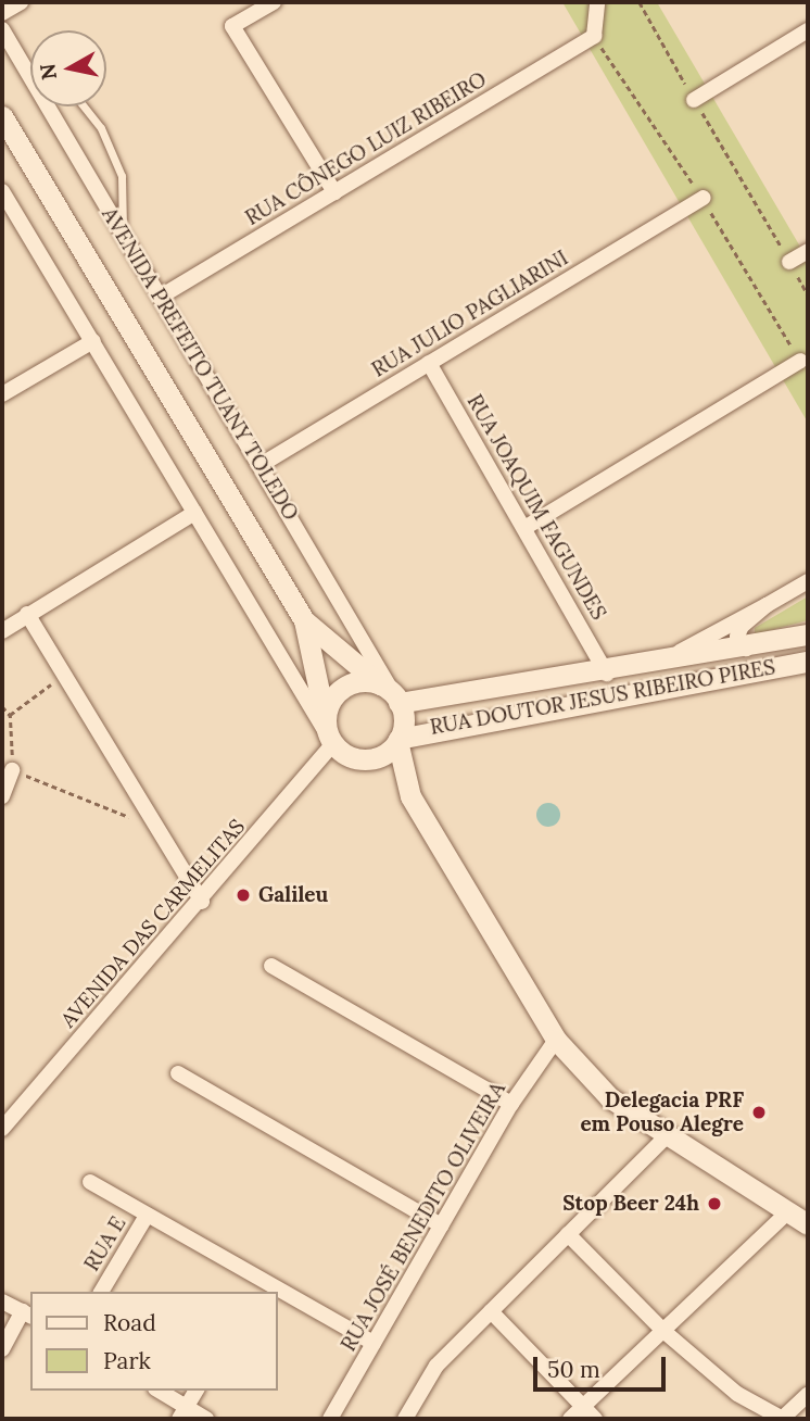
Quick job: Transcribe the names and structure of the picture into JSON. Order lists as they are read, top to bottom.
{
  "streets": {
    "main road": ["AVENIDA PREFEITO TUANY TOLEDO", "RUA DOUTOR JESUS RIBEIRO PIRES"],
    "street": [
      "RUA CÔNEGO LUIZ RIBEIRO",
      "RUA JULIO PAGLIARINI",
      "RUA JOAQUIM FAGUNDES",
      "AVENIDA DAS CARMELITAS",
      "RUA JOSÉ BENEDITO OLIVEIRA",
      "RUA E"
    ]
  },
  "crossings": [
    ["RUA CÔNEGO LUIZ RIBEIRO", "AVENIDA PREFEITO TUANY TOLEDO"],
    ["RUA JULIO PAGLIARINI", "AVENIDA PREFEITO TUANY TOLEDO"],
    ["RUA JULIO PAGLIARINI", "RUA JOAQUIM FAGUNDES"],
    ["AVENIDA PREFEITO TUANY TOLEDO", "RUA DOUTOR JESUS RIBEIRO PIRES"],
    ["AVENIDA PREFEITO TUANY TOLEDO", "AVENIDA DAS CARMELITAS"],
    ["RUA JOAQUIM FAGUNDES", "RUA DOUTOR JESUS RIBEIRO PIRES"],
    ["RUA DOUTOR JESUS RIBEIRO PIRES", "AVENIDA DAS CARMELITAS"]
  ],
  "places": ["Galileu", "Delegacia PRF em Pouso Alegre", "Stop Beer 24h"],
  "legend": ["Road", "Park"],
  "scale_bar": "50 m",
  "north": "left"
}
